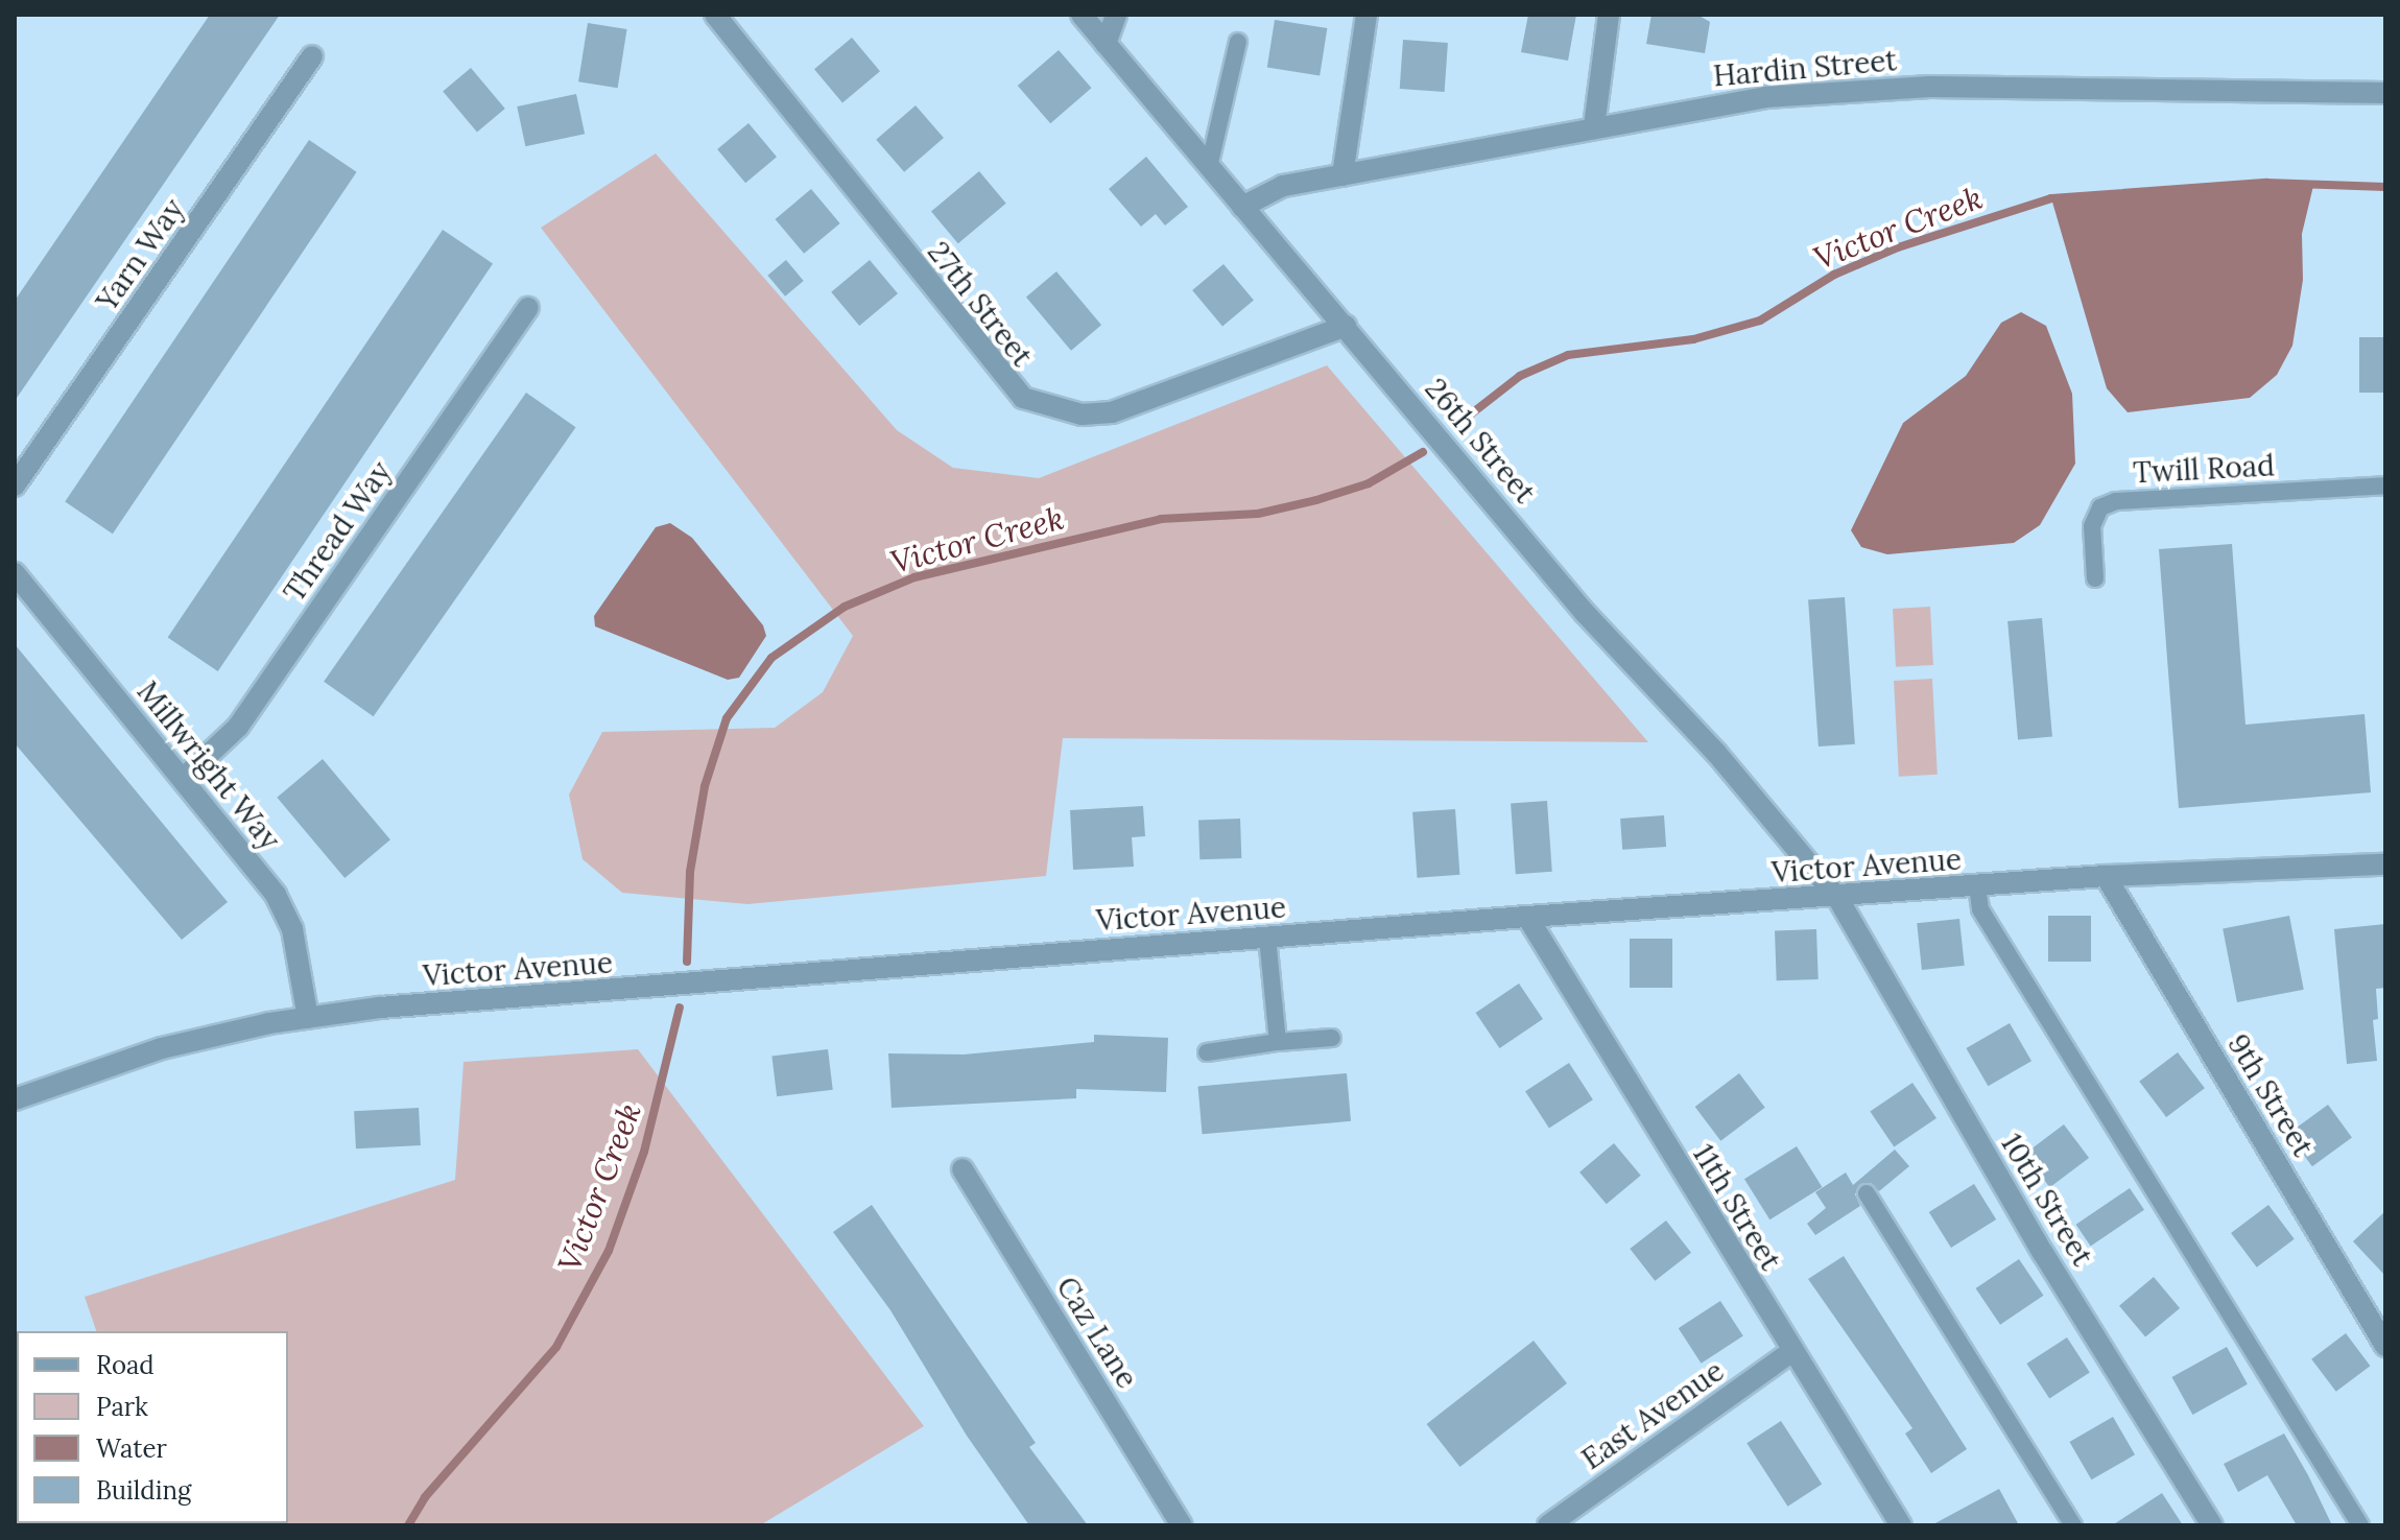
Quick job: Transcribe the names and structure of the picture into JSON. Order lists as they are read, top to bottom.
{
  "streets": {
    "street": [
      "Hardin Street",
      "Yarn Way",
      "27th Street",
      "26th Street",
      "Thread Way",
      "Millwright Way",
      "Victor Avenue",
      "9th Street",
      "10th Street",
      "11th Street",
      "Caz Lane",
      "East Avenue"
    ],
    "lane": ["Twill Road"]
  },
  "crossings": [
    ["Hardin Street", "26th Street"],
    ["27th Street", "26th Street"],
    ["26th Street", "Victor Avenue"],
    ["26th Street", "10th Street"],
    ["Thread Way", "Millwright Way"],
    ["Millwright Way", "Victor Avenue"],
    ["Victor Avenue", "9th Street"],
    ["Victor Avenue", "10th Street"],
    ["Victor Avenue", "11th Street"],
    ["11th Street", "East Avenue"]
  ],
  "water": ["Victor Creek"],
  "legend": [
    "Road",
    "Park",
    "Water",
    "Building"
  ]
}
